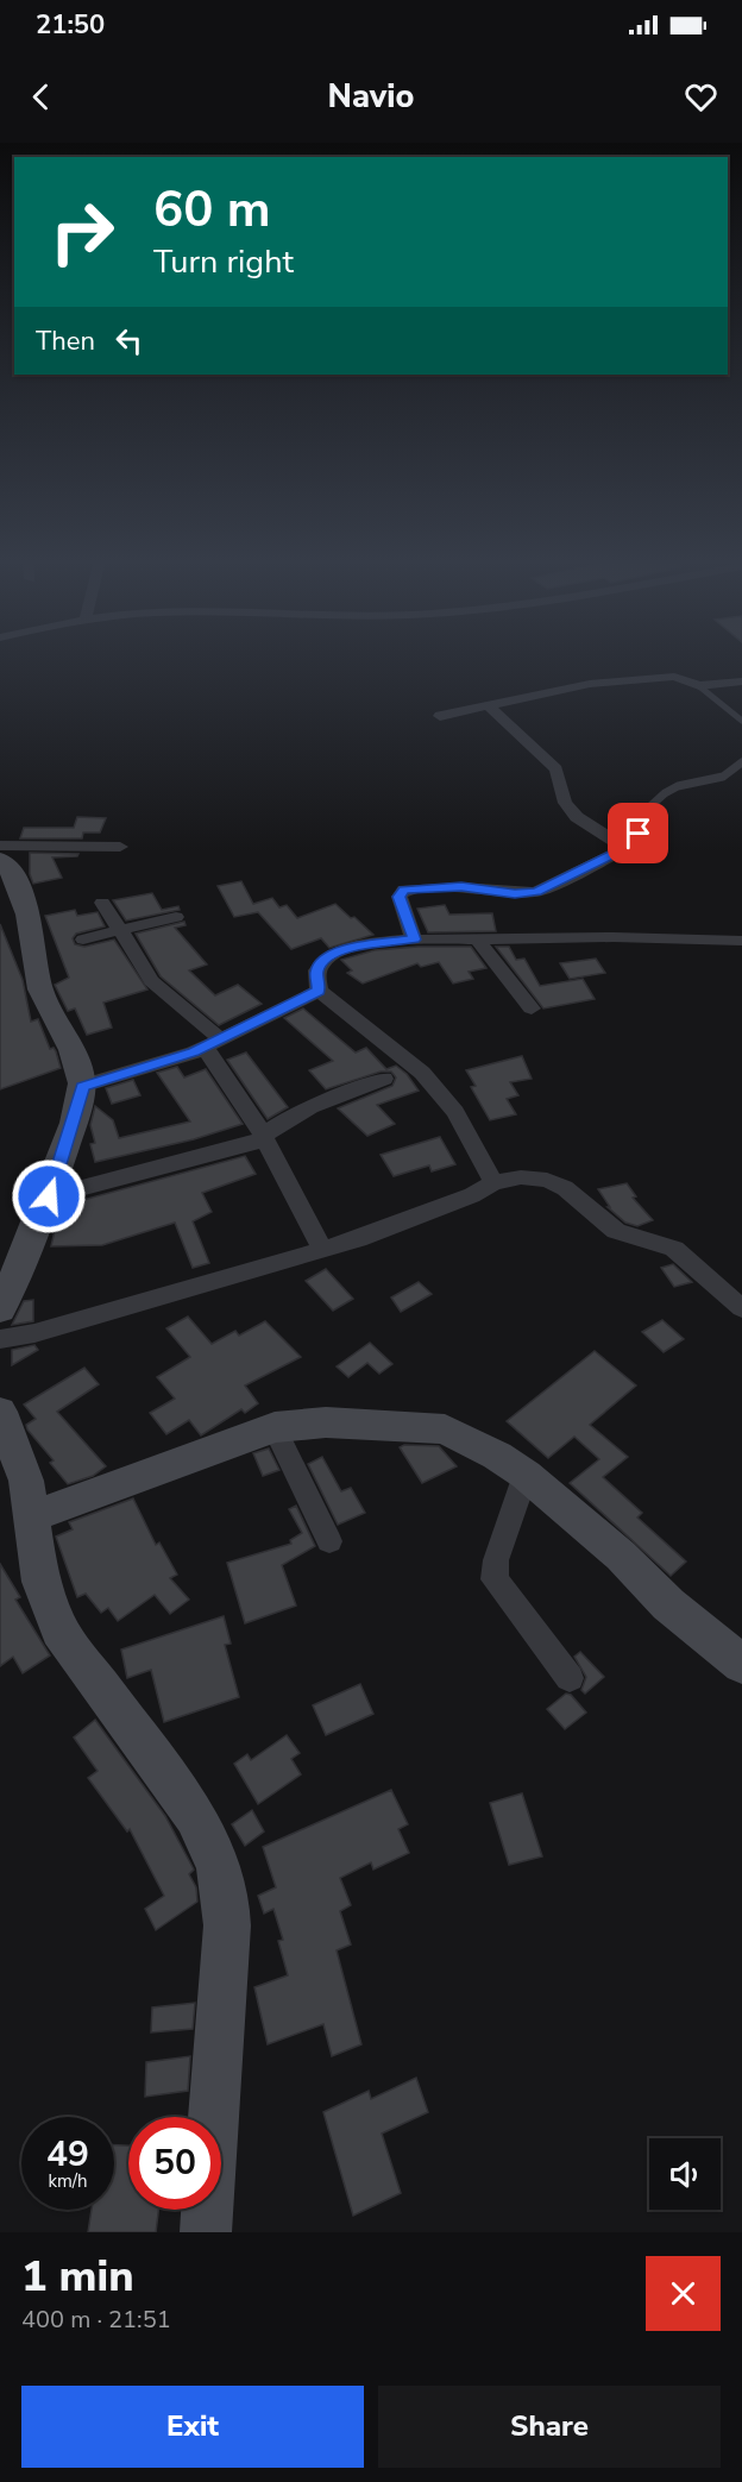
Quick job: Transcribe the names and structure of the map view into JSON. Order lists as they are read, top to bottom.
{
  "page": {
    "status": "21:50",
    "header": "Navio",
    "turn": ["60 m", "Turn right"],
    "then": "Then",
    "speed": "49 km/h",
    "limit": "50",
    "heading": ["1 min", "400 m · 21:51"],
    "buttons": ["Exit", "Share"]
  }
}
